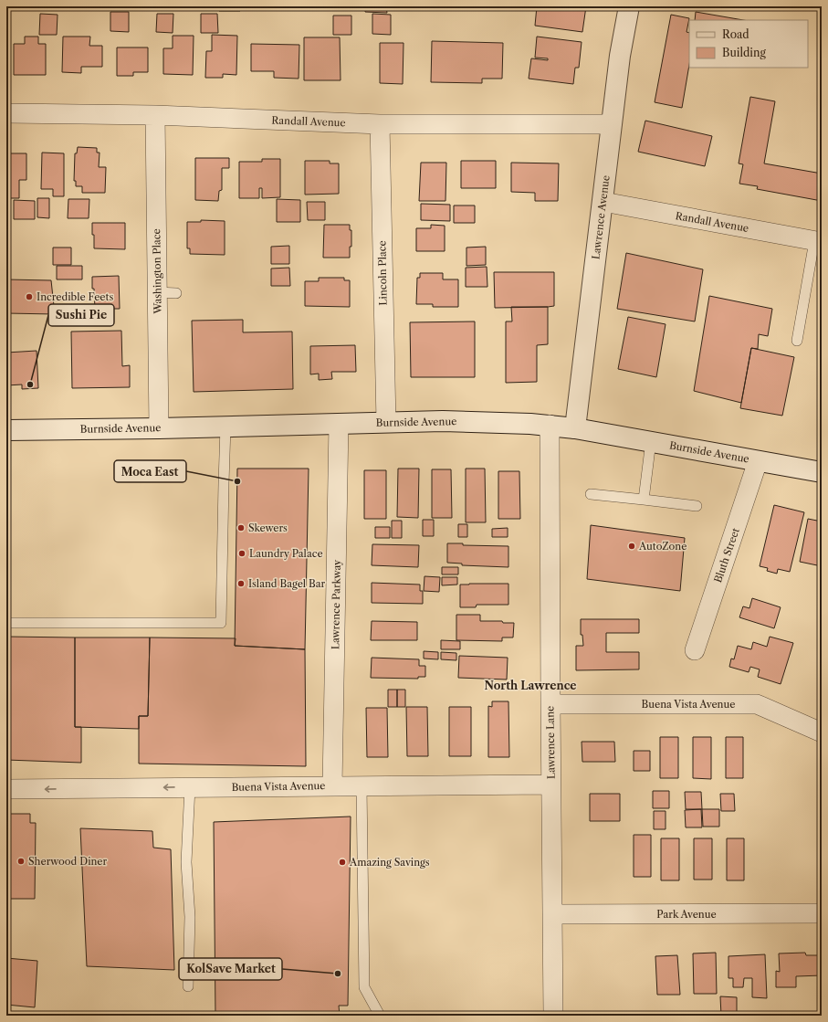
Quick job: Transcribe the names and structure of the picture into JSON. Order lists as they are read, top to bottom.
{
  "streets": {
    "main road": ["Lawrence Avenue", "Burnside Avenue"],
    "street": [
      "Randall Avenue",
      "Washington Place",
      "Lincoln Place",
      "Bluth Street",
      "Lawrence Parkway",
      "Buena Vista Avenue",
      "Lawrence Lane",
      "Park Avenue"
    ]
  },
  "crossings": [
    ["Randall Avenue", "Lawrence Avenue"],
    ["Randall Avenue", "Washington Place"],
    ["Randall Avenue", "Lincoln Place"],
    ["Lawrence Avenue", "Burnside Avenue"],
    ["Washington Place", "Burnside Avenue"],
    ["Lincoln Place", "Burnside Avenue"],
    ["Burnside Avenue", "Bluth Street"],
    ["Burnside Avenue", "Lawrence Parkway"],
    ["Burnside Avenue", "Lawrence Lane"],
    ["Lawrence Parkway", "Buena Vista Avenue"],
    ["Buena Vista Avenue", "Lawrence Lane"],
    ["Lawrence Lane", "Park Avenue"]
  ],
  "districts": ["North Lawrence"],
  "places": [
    "Incredible Feets",
    "Sushi Pie",
    "Moca East",
    "Skewers",
    "AutoZone",
    "Laundry Palace",
    "Island Bagel Bar",
    "Sherwood Diner",
    "Amazing Savings",
    "KolSave Market"
  ],
  "legend": ["Road", "Building"]
}
